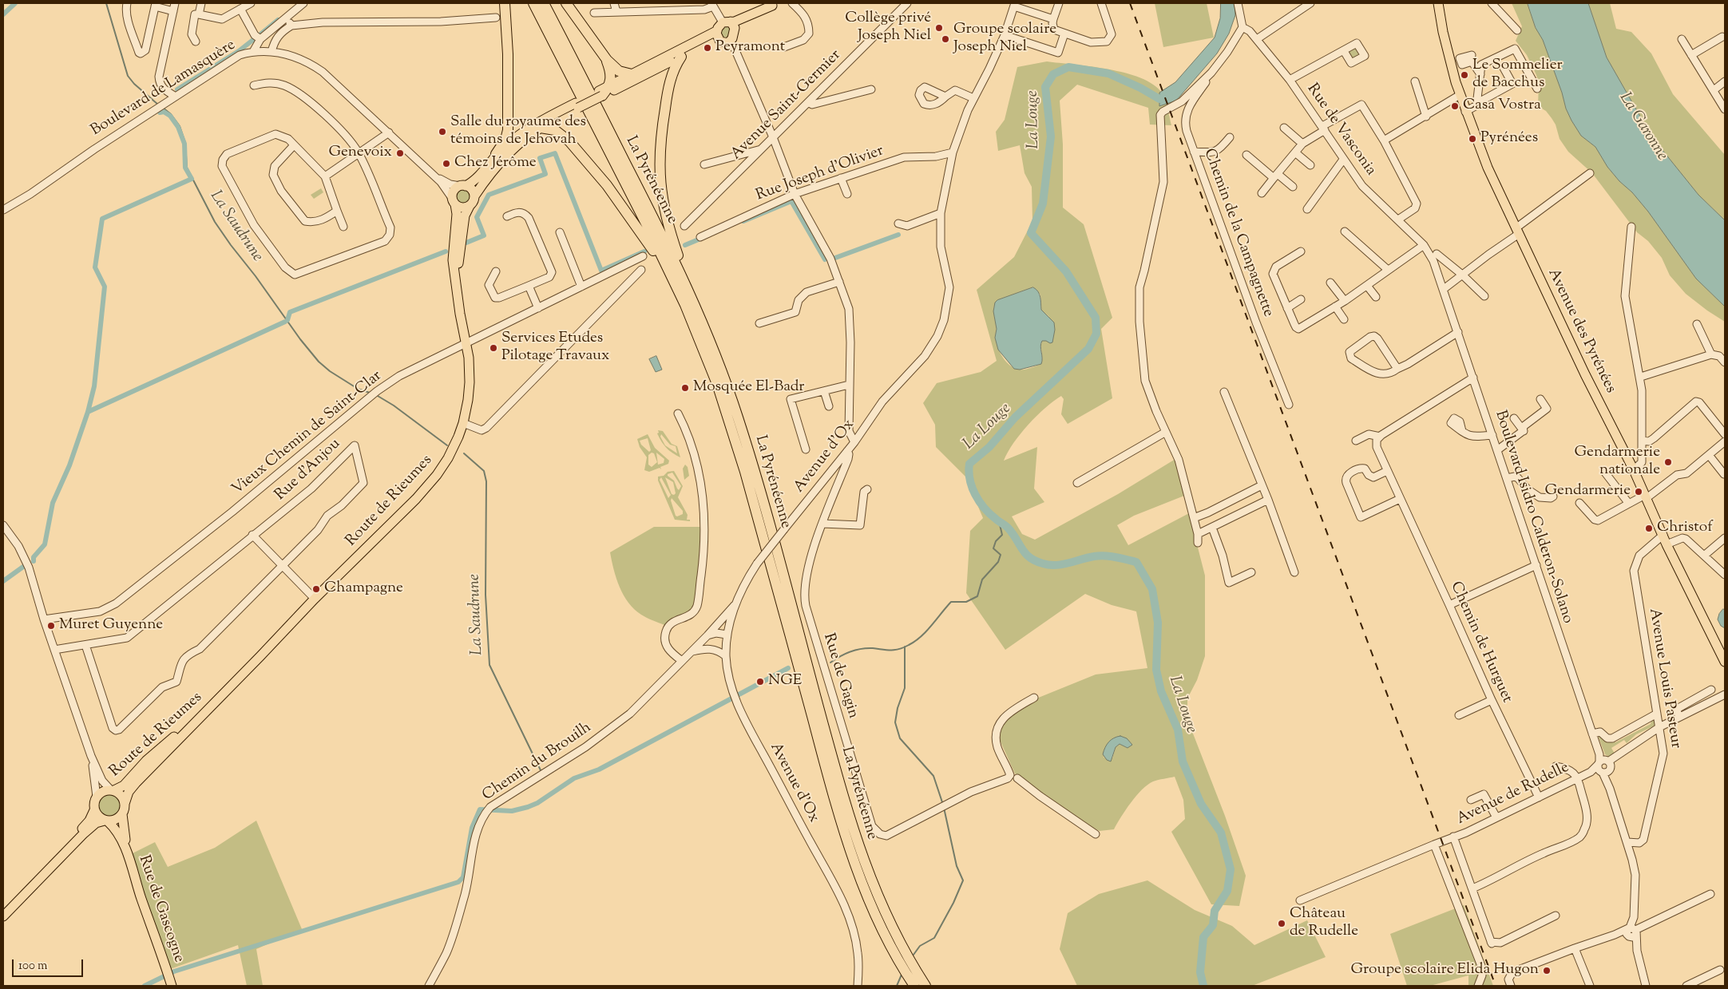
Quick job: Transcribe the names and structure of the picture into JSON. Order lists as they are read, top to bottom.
{
  "streets": {
    "highway": ["La Pyrénéenne"],
    "main road": ["Avenue des Pyrénées", "Route de Rieumes", "Rue de Gascogne"],
    "street": [
      "Boulevard de Lamasquère",
      "Avenue Saint-Germier",
      "Rue de Vasconia",
      "Rue Joseph d'Olivier",
      "Chemin de la Campagnette",
      "Vieux Chemin de Saint-Clar",
      "Avenue d'Ox",
      "Rue d'Anjou",
      "Boulevard Isidro Calderon-Solano",
      "Chemin de Hurguet",
      "Rue de Gagin",
      "Avenue Louis Pasteur",
      "Chemin du Brouilh",
      "Avenue de Rudelle"
    ]
  },
  "crossings": [
    ["Boulevard de Lamasquère", "Route de Rieumes"],
    ["Rue de Vasconia", "Boulevard Isidro Calderon-Solano"],
    ["Rue Joseph d'Olivier", "Avenue d'Ox"],
    ["Avenue des Pyrénées", "Avenue Louis Pasteur"],
    ["Vieux Chemin de Saint-Clar", "Route de Rieumes"],
    ["Avenue d'Ox", "Rue de Gagin"],
    ["Avenue d'Ox", "Chemin du Brouilh"],
    ["Boulevard Isidro Calderon-Solano", "Avenue Louis Pasteur"],
    ["Boulevard Isidro Calderon-Solano", "Avenue de Rudelle"],
    ["Chemin de Hurguet", "Avenue de Rudelle"],
    ["Avenue Louis Pasteur", "Avenue de Rudelle"]
  ],
  "water": ["La Louge", "La Garonne", "La Saudrune"],
  "places": [
    "Collège privé Joseph Niel",
    "Groupe scolaire Joseph Niel",
    "Peyramont",
    "Le Sommelier de Bacchus",
    "Casa Vostra",
    "Salle du royaume des témoins de Jehovah",
    "Pyrénées",
    "Genevoix",
    "Chez Jérôme",
    "Services Etudes Pilotage Travaux",
    "Mosquée El-Badr",
    "Gendarmerie nationale",
    "Gendarmerie",
    "Christof",
    "Champagne",
    "Muret Guyenne",
    "NGE",
    "Château de Rudelle",
    "Groupe scolaire Elida Hugon"
  ],
  "scale_bar": "100 m"
}
